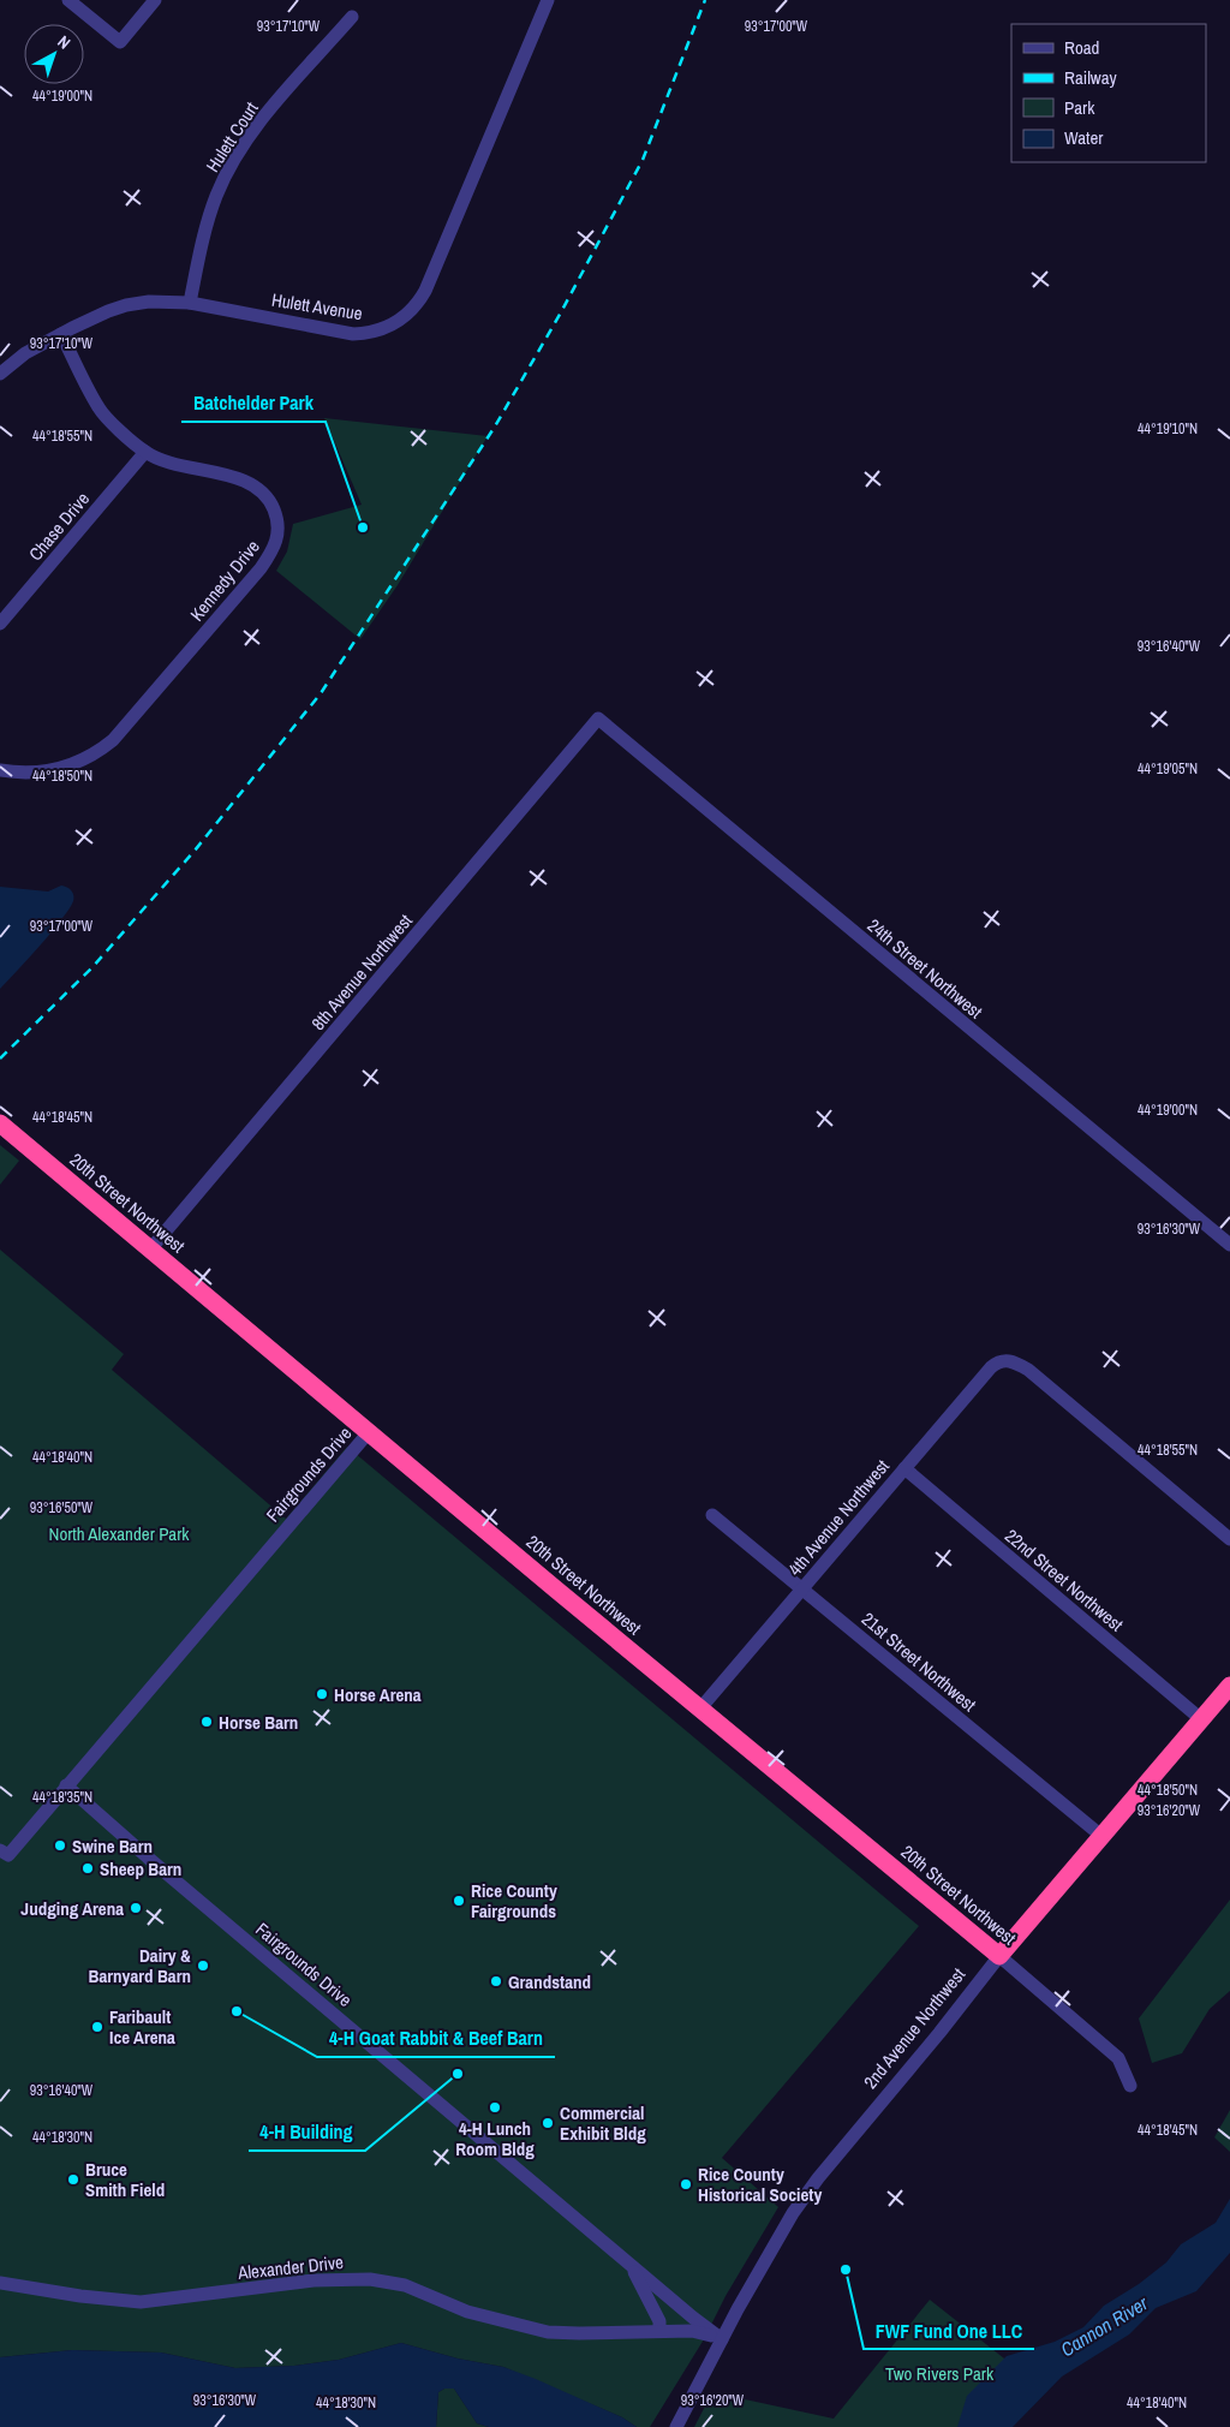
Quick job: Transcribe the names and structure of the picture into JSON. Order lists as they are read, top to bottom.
{
  "streets": {
    "highway": ["20th Street Northwest", "2nd Avenue Northwest"],
    "street": [
      "Hulett Court",
      "Hulett Avenue",
      "Chase Drive",
      "Kennedy Drive",
      "24th Street Northwest",
      "8th Avenue Northwest",
      "Fairgrounds Drive",
      "4th Avenue Northwest",
      "22nd Street Northwest",
      "21st Street Northwest",
      "Alexander Drive"
    ]
  },
  "crossings": [
    ["Hulett Court", "Hulett Avenue"],
    ["Hulett Avenue", "Kennedy Drive"],
    ["Chase Drive", "Kennedy Drive"],
    ["24th Street Northwest", "8th Avenue Northwest"],
    ["8th Avenue Northwest", "20th Street Northwest"],
    ["20th Street Northwest", "Fairgrounds Drive"],
    ["20th Street Northwest", "4th Avenue Northwest"],
    ["20th Street Northwest", "2nd Avenue Northwest"],
    ["Fairgrounds Drive", "2nd Avenue Northwest"],
    ["Fairgrounds Drive", "Alexander Drive"],
    ["4th Avenue Northwest", "22nd Street Northwest"],
    ["4th Avenue Northwest", "21st Street Northwest"],
    ["22nd Street Northwest", "2nd Avenue Northwest"],
    ["21st Street Northwest", "2nd Avenue Northwest"],
    ["2nd Avenue Northwest", "Alexander Drive"]
  ],
  "water": ["Cannon River"],
  "parks": ["North Alexander Park", "Two Rivers Park"],
  "places": [
    "Batchelder Park",
    "Horse Arena",
    "Horse Barn",
    "Swine Barn",
    "Sheep Barn",
    "Rice County Fairgrounds",
    "Judging Arena",
    "Dairy & Barnyard Barn",
    "Grandstand",
    "4-H Goat Rabbit & Beef Barn",
    "Faribault Ice Arena",
    "4-H Building",
    "4-H Lunch Room Bldg",
    "Commercial Exhibit Bldg",
    "Bruce Smith Field",
    "Rice County Historical Society",
    "FWF Fund One LLC"
  ],
  "legend": [
    "Road",
    "Railway",
    "Park",
    "Water"
  ],
  "north": "top right",
  "coordinates": [
    "93°17'10\"W",
    "93°17'00\"W",
    "44°19'00\"N",
    "44°19'10\"N",
    "44°18'55\"N",
    "93°16'40\"W",
    "44°19'05\"N",
    "44°18'50\"N",
    "44°18'45\"N",
    "93°16'30\"W",
    "44°18'40\"N",
    "93°16'50\"W",
    "44°18'35\"N",
    "93°16'20\"W",
    "44°18'30\"N"
  ]
}
